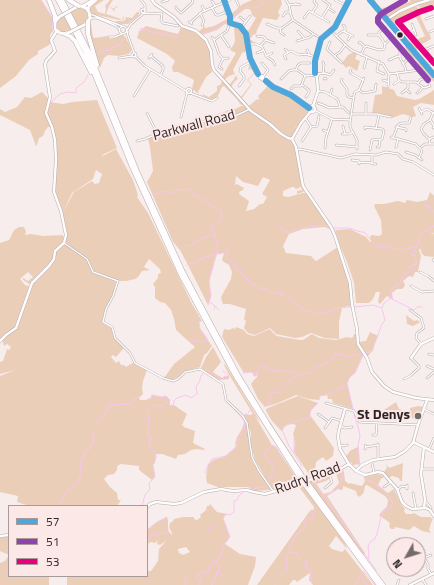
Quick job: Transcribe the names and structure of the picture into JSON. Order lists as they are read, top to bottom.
{
  "streets": {
    "street": ["Parkwall Road", "Rudry Road"]
  },
  "places": ["St Denys"],
  "lines": ["transit line 57", "transit line 51", "transit line 53"],
  "legend": ["57", "51", "53"],
  "north": "bottom left"
}
